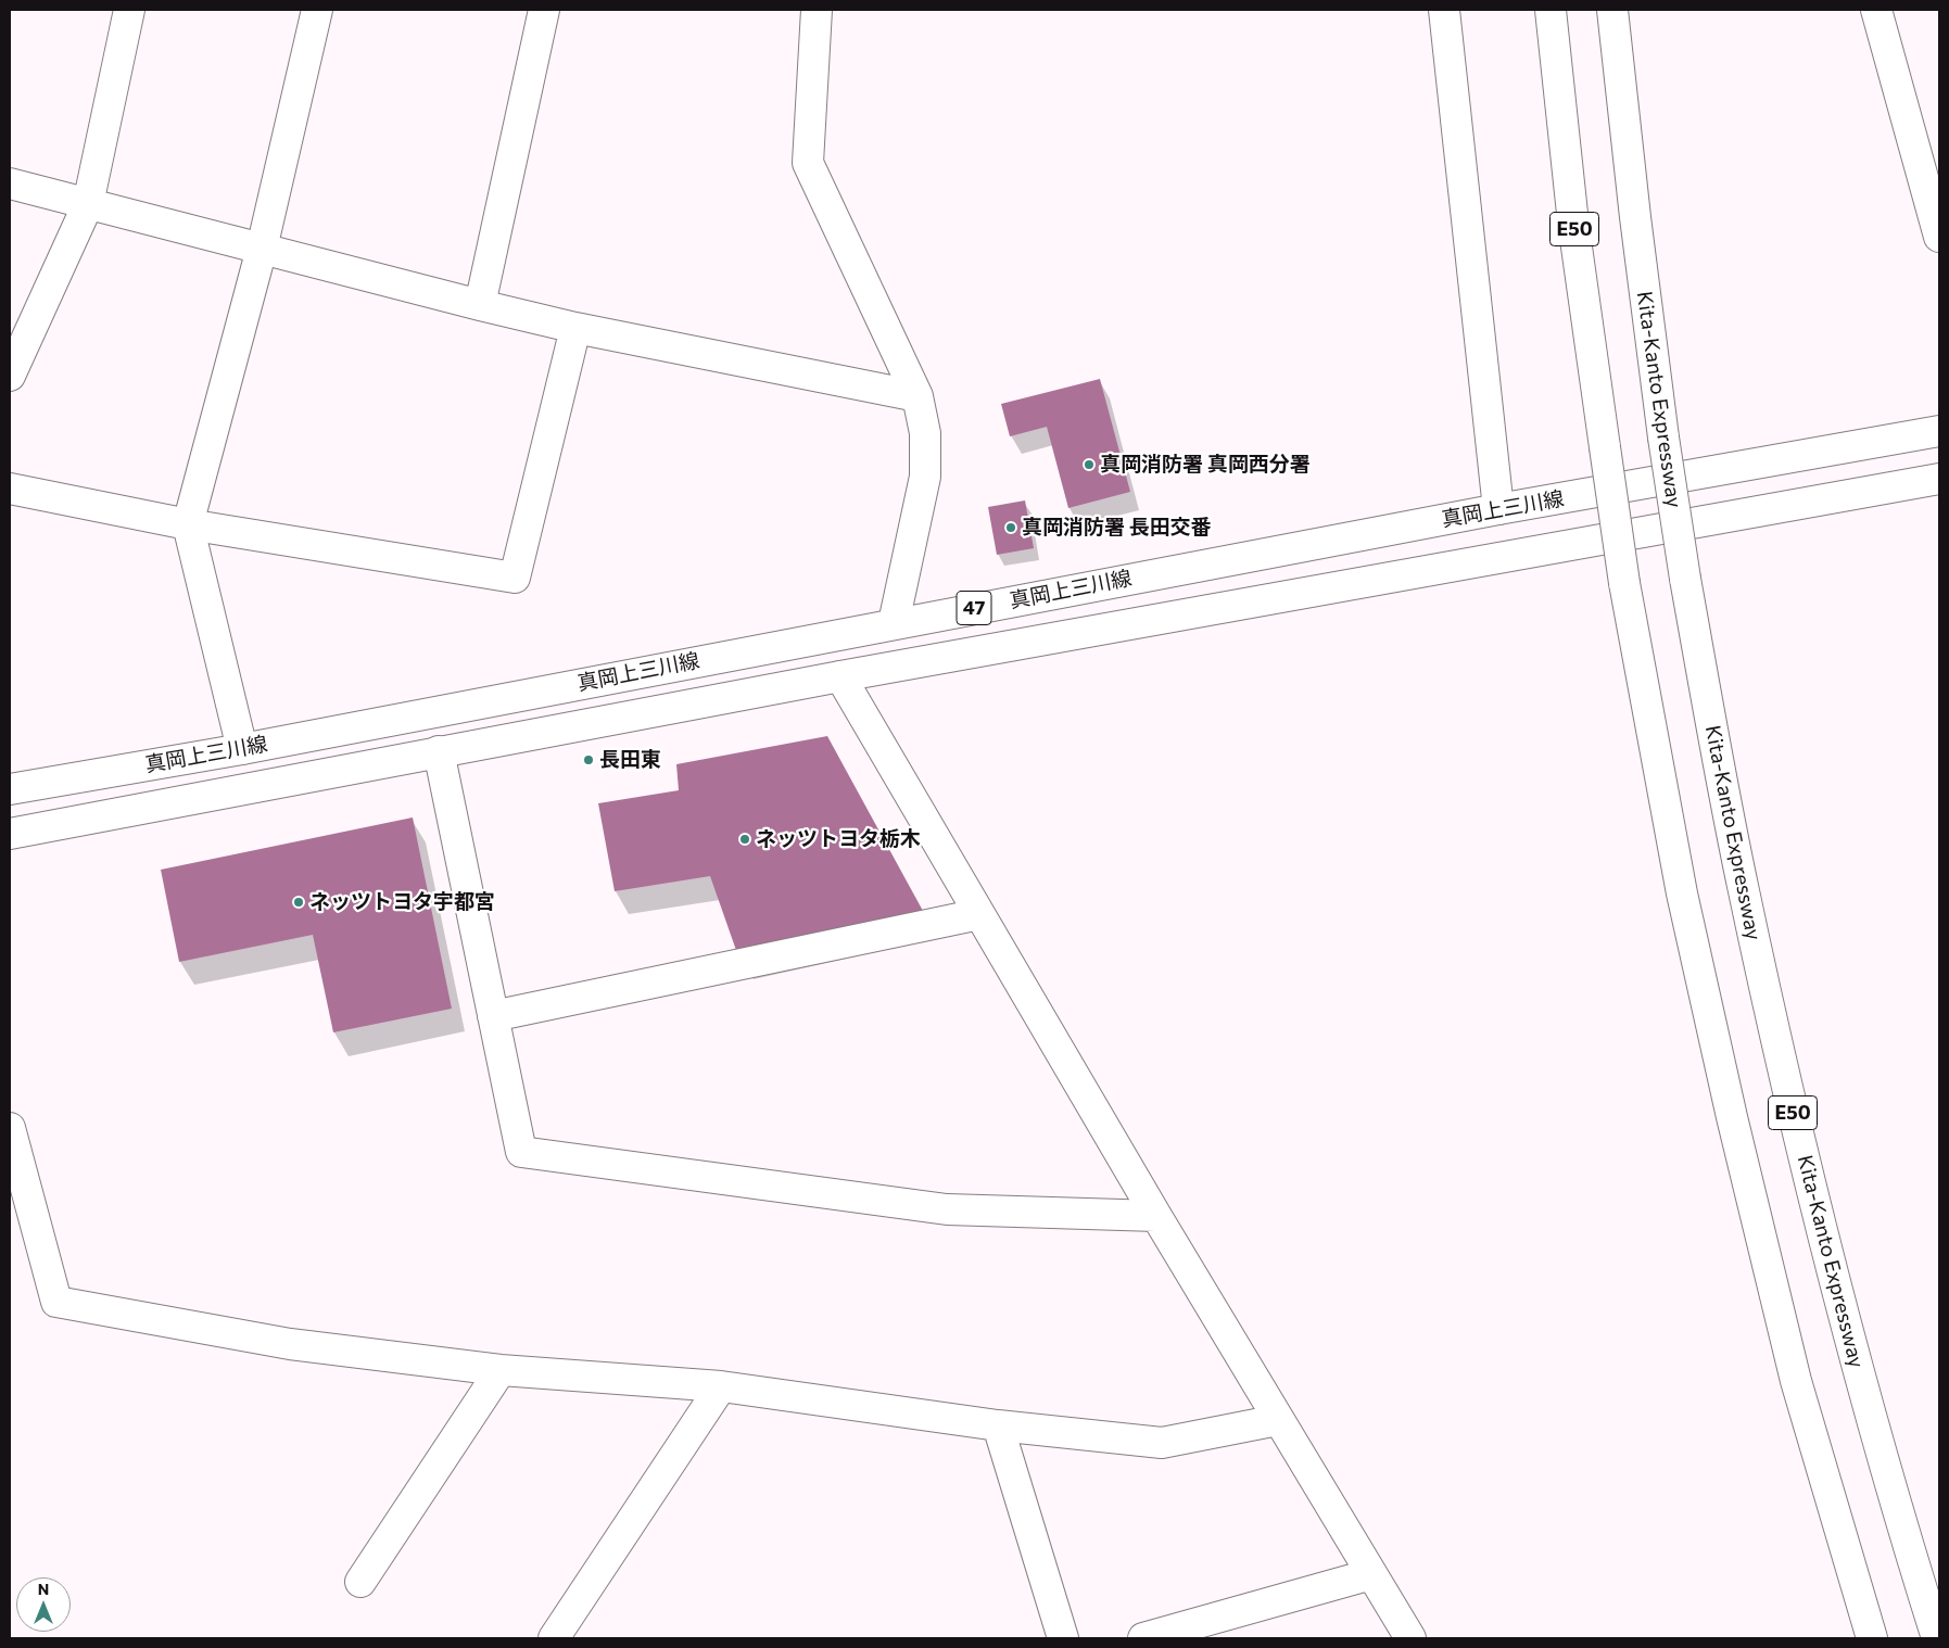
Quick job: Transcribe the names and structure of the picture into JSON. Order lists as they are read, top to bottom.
{
  "streets": {
    "main road": [
      "E50",
      "Kita-Kanto Expressway",
      "真岡上三川線",
      "47"
    ]
  },
  "places": [
    "真岡消防署 真岡西分署",
    "真岡消防署 長田交番",
    "長田東",
    "ネッツトヨタ栃木",
    "ネッツトヨタ宇都宮"
  ],
  "north": "top"
}
